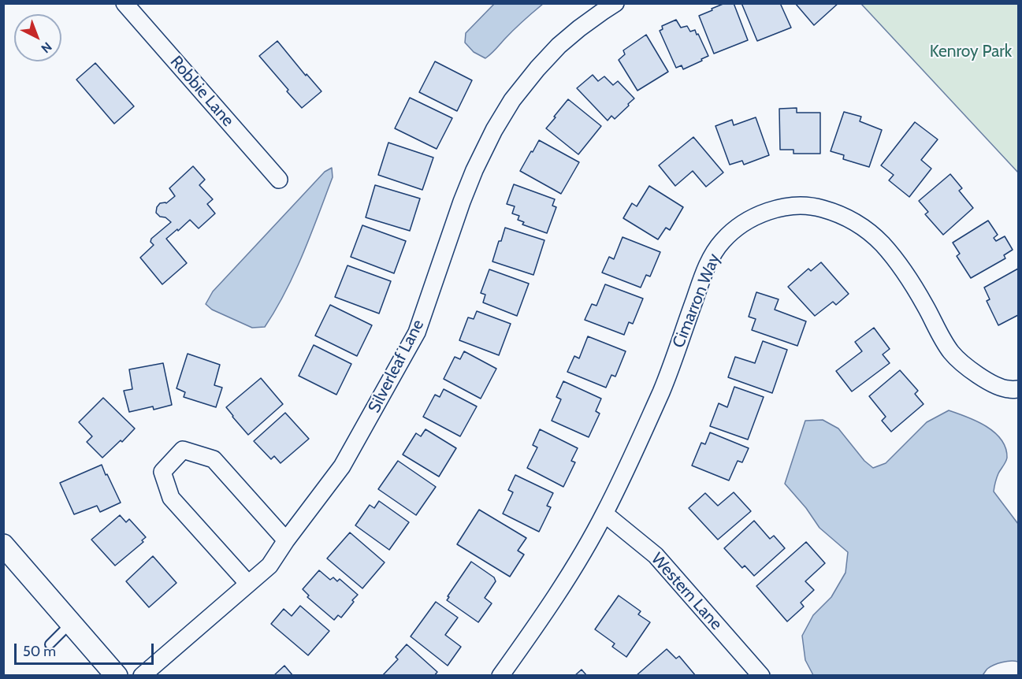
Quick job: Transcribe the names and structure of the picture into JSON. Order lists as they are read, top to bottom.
{
  "streets": {
    "street": [
      "Robbie Lane",
      "Cimarron Way",
      "Silverleaf Lane",
      "Western Lane"
    ]
  },
  "crossings": [
    ["Cimarron Way", "Western Lane"]
  ],
  "parks": ["Kenroy Park"],
  "scale_bar": "50 m",
  "north": "bottom right"
}
